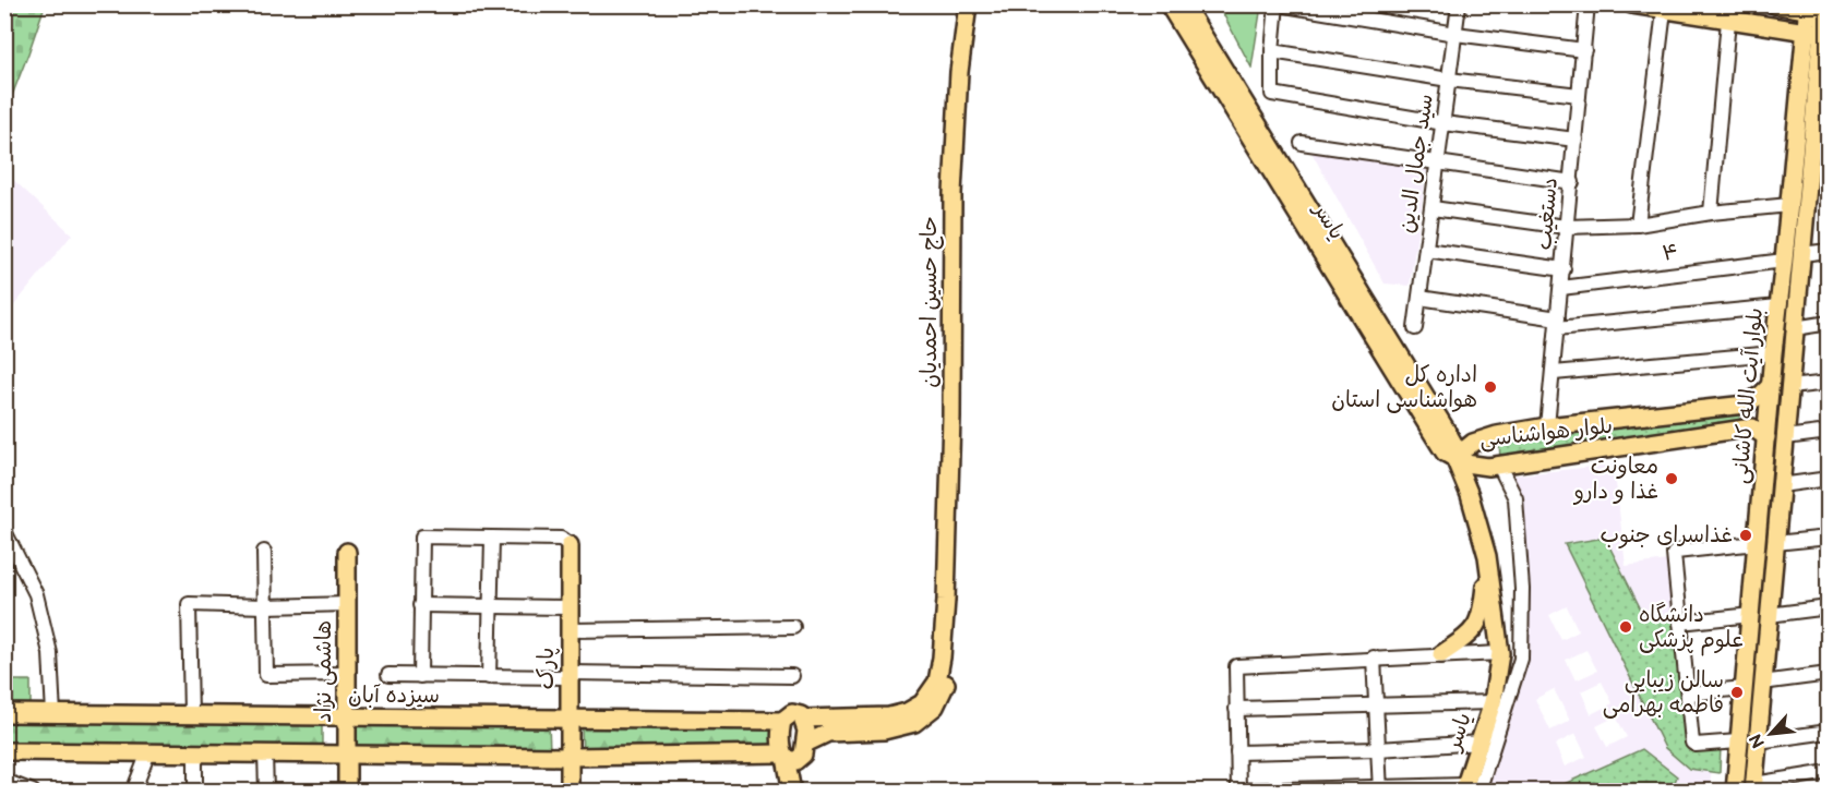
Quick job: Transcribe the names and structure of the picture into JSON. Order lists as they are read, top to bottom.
{
  "streets": {
    "main road": [
      "یاسر",
      "حاج حسین احمدیان",
      "بلوار آیت الله کاشانی",
      "بلوار هواشناسی",
      "پارک",
      "هاشمی نژاد",
      "سیزده آبان"
    ],
    "street": ["سید جمال الدین", "دستغیب", "۴"]
  },
  "crossings": [
    ["دستغیب", "۴"],
    ["دستغیب", "بلوار هواشناسی"],
    ["یاسر", "بلوار هواشناسی"],
    ["۴", "بلوار آیت الله کاشانی"],
    ["حاج حسین احمدیان", "سیزده آبان"],
    ["پارک", "سیزده آبان"],
    ["هاشمی نژاد", "سیزده آبان"]
  ],
  "places": [
    "اداره کل هواشناسی استان",
    "معاونت غذا و دارو",
    "غذاسرای جنوب",
    "دانشگاه علوم پزشکی",
    "سالن زیبایی فاطمه بهرامی"
  ],
  "north": "bottom left"
}
